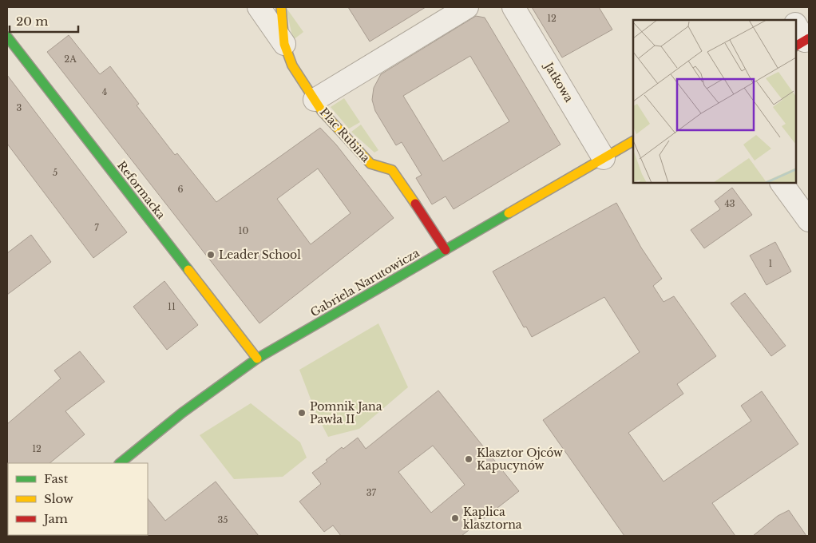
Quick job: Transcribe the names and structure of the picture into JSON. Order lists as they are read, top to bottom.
{
  "streets": {
    "street": [
      "Jatkowa",
      "Plac Rubina",
      "Reformacka",
      "Gabriela Narutowicza"
    ]
  },
  "crossings": [
    ["Jatkowa", "Gabriela Narutowicza"],
    ["Plac Rubina", "Gabriela Narutowicza"],
    ["Reformacka", "Gabriela Narutowicza"]
  ],
  "places": [
    "Leader School",
    "Pomnik Jana Pawła II",
    "Klasztor Ojców Kapucynów",
    "Kaplica klasztorna"
  ],
  "house_numbers": [
    "12",
    "2A",
    "4",
    "3",
    "5",
    "6",
    "43",
    "7",
    "10",
    "1",
    "11",
    "12",
    "37",
    "35"
  ],
  "legend": ["Fast", "Slow", "Jam"],
  "scale_bar": "20 m"
}
